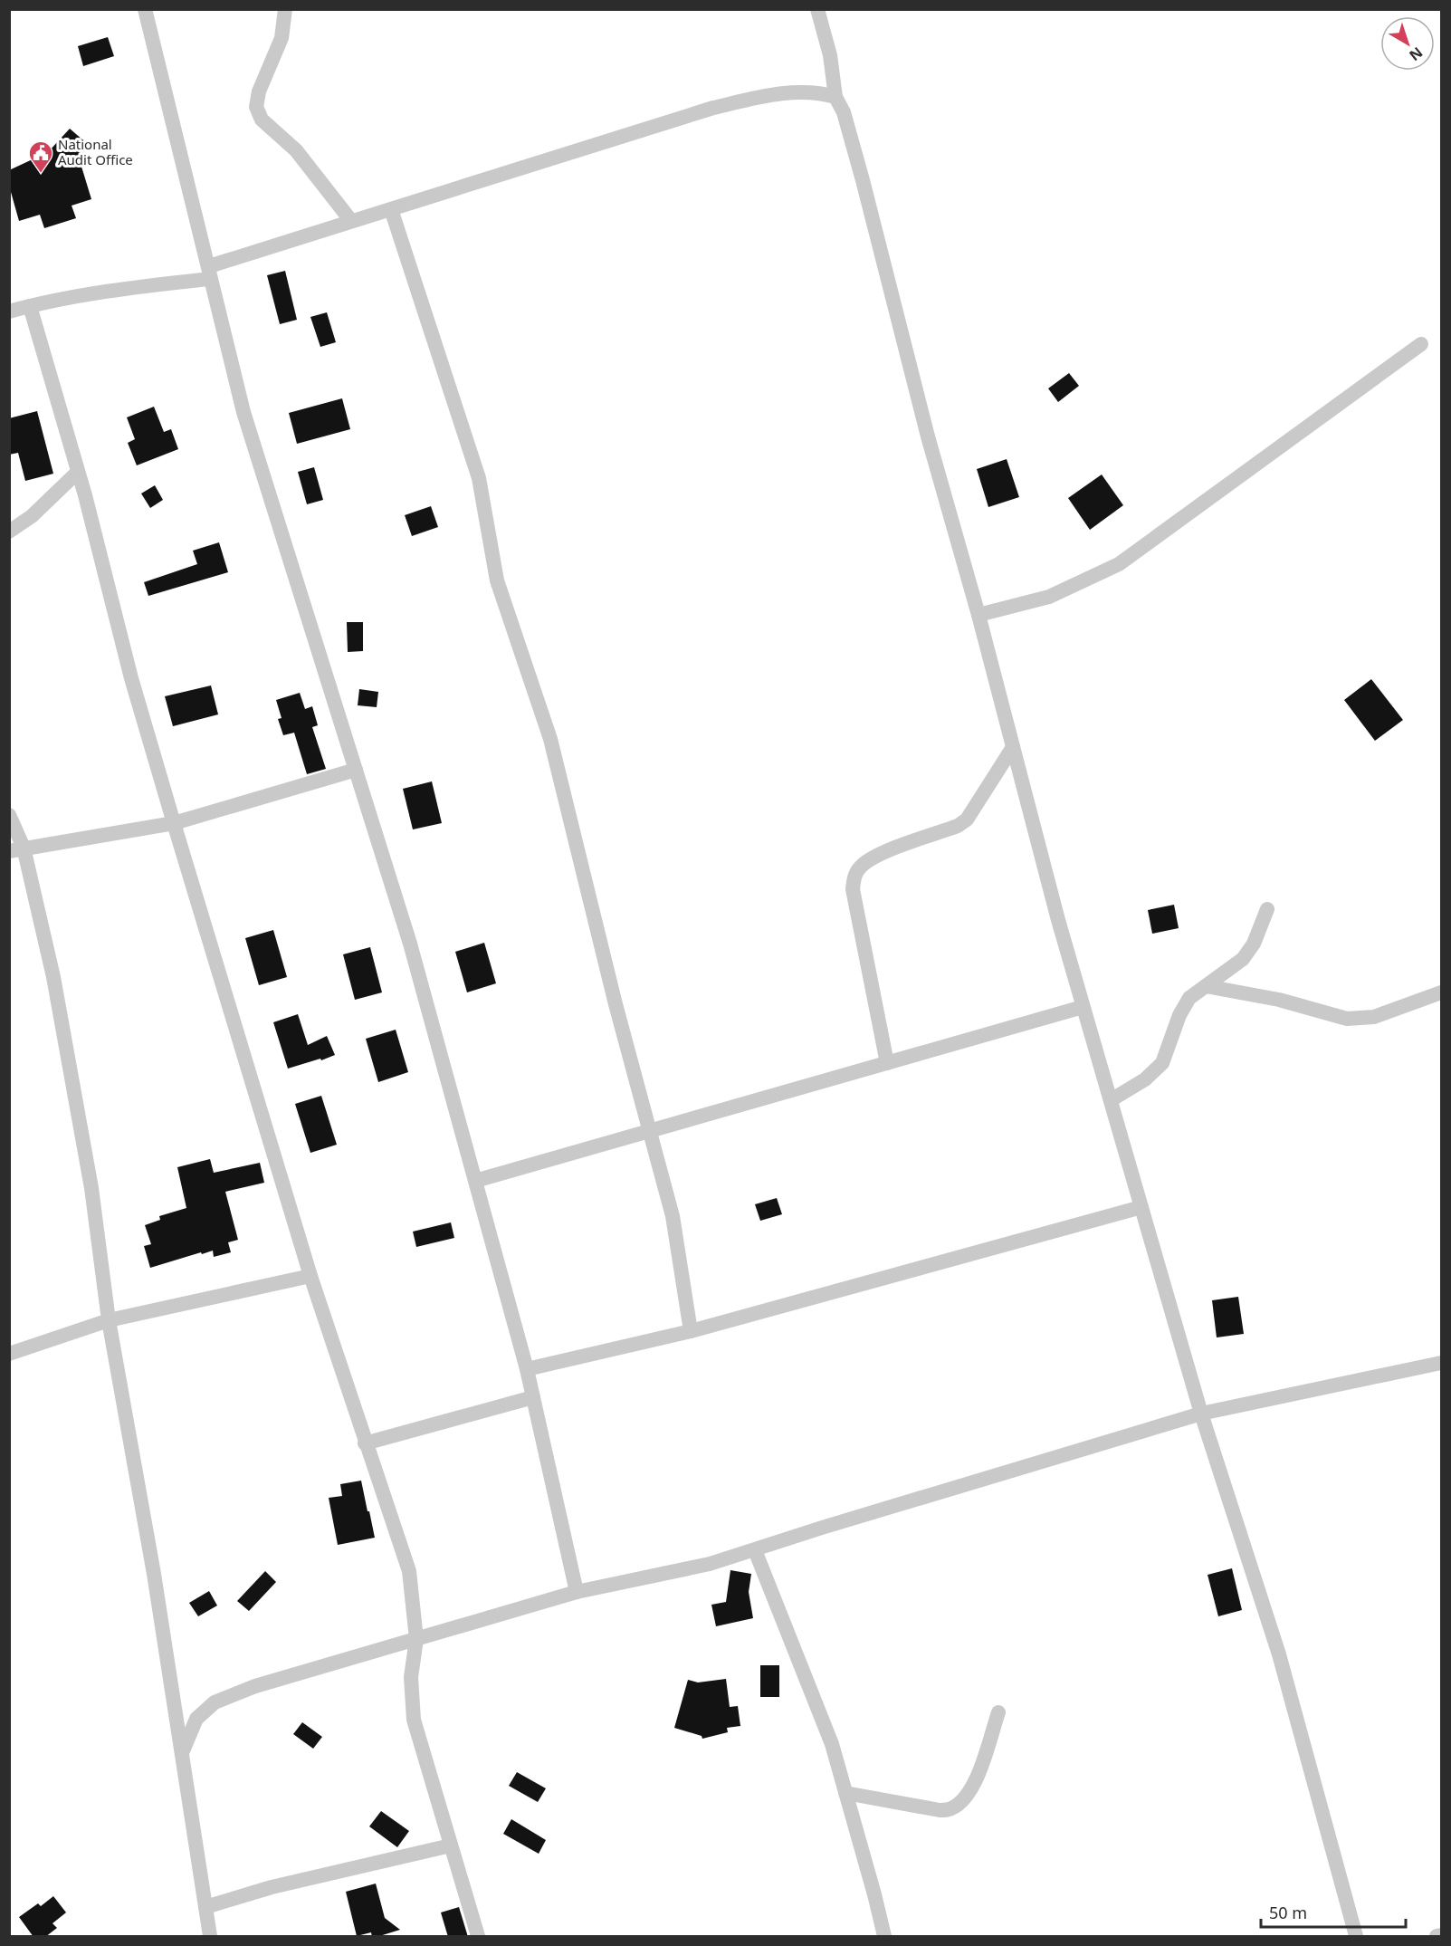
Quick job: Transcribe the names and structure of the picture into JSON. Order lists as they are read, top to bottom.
{
  "places": {
    "public building": ["National Audit Office"]
  },
  "scale_bar": "50 m",
  "north": "bottom right"
}
